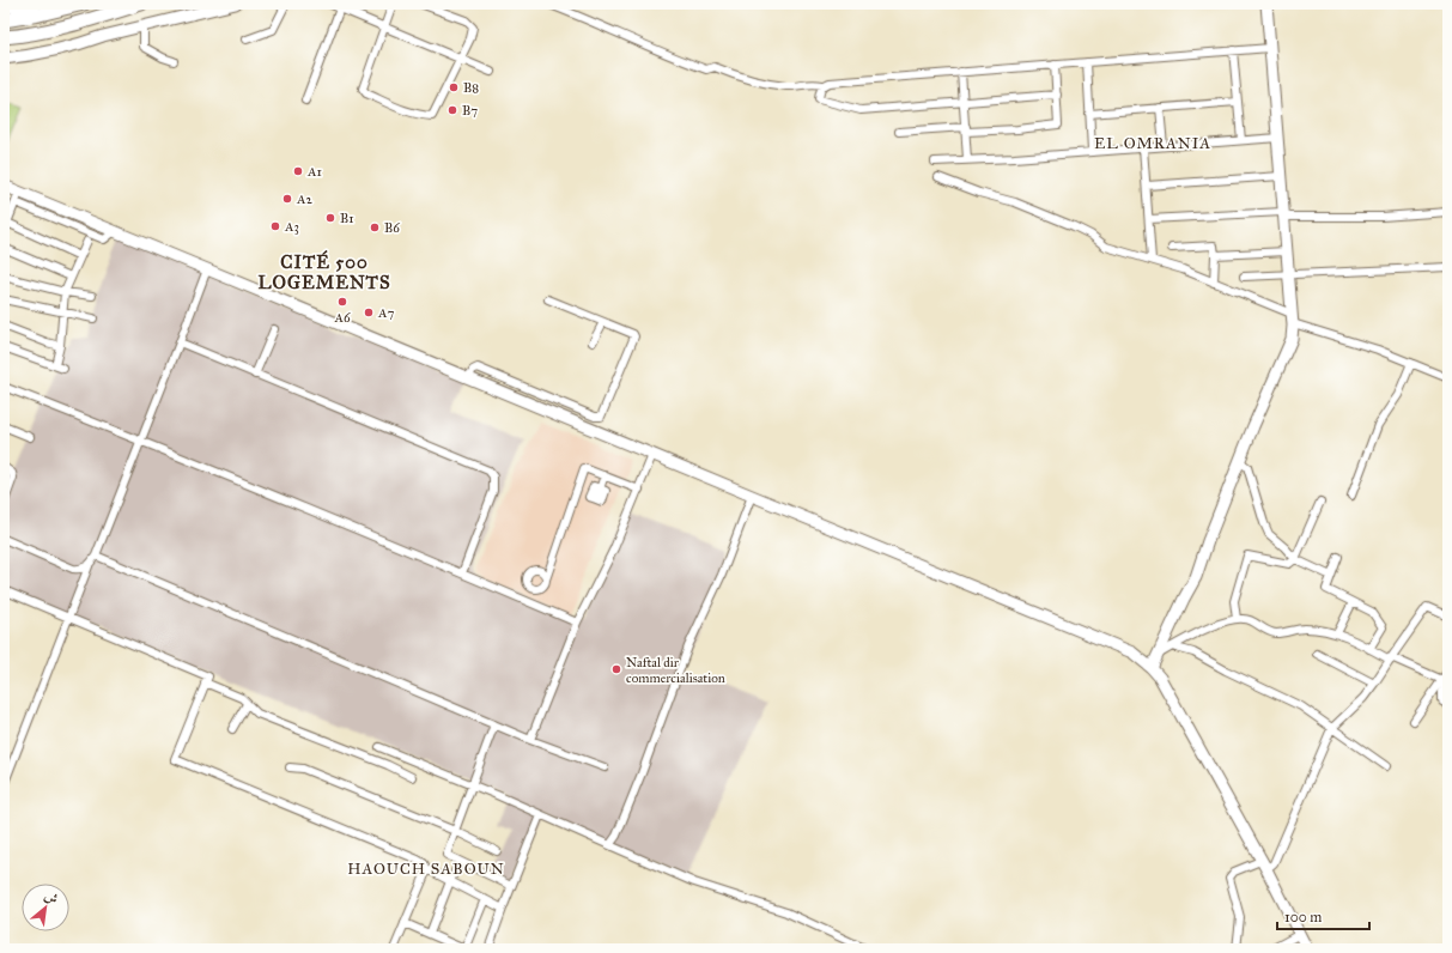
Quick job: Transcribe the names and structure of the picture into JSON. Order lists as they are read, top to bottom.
{
  "districts": ["EL OMRANIA", "CITÉ 500 LOGEMENTS", "HAOUCH SABOUN"],
  "places": [
    "B8",
    "B7",
    "A1",
    "A2",
    "B1",
    "A3",
    "B6",
    "A6",
    "A7",
    "Naftal dir commercialisation"
  ],
  "scale_bar": "100 m",
  "north": "top right"
}
